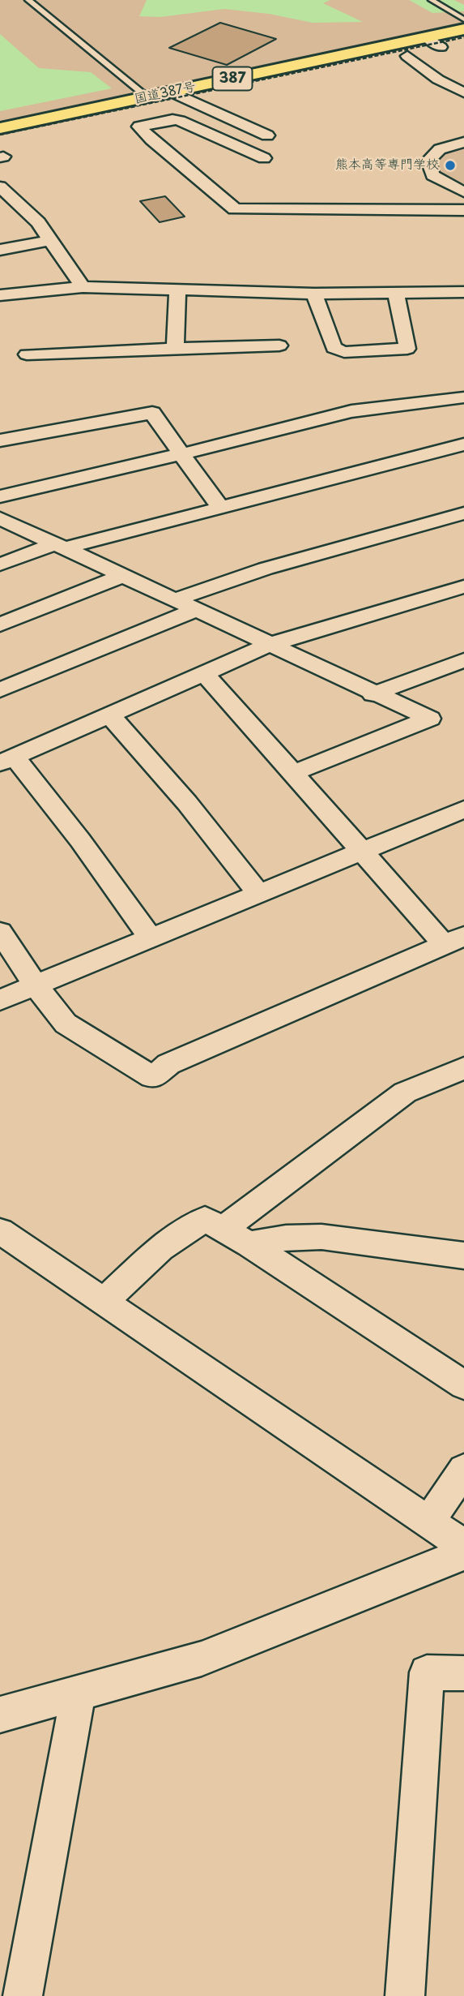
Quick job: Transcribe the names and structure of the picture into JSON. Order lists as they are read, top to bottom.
{
  "streets": {
    "highway": ["387", "国道387号"]
  },
  "places": ["熊本高等専門学校"]
}
